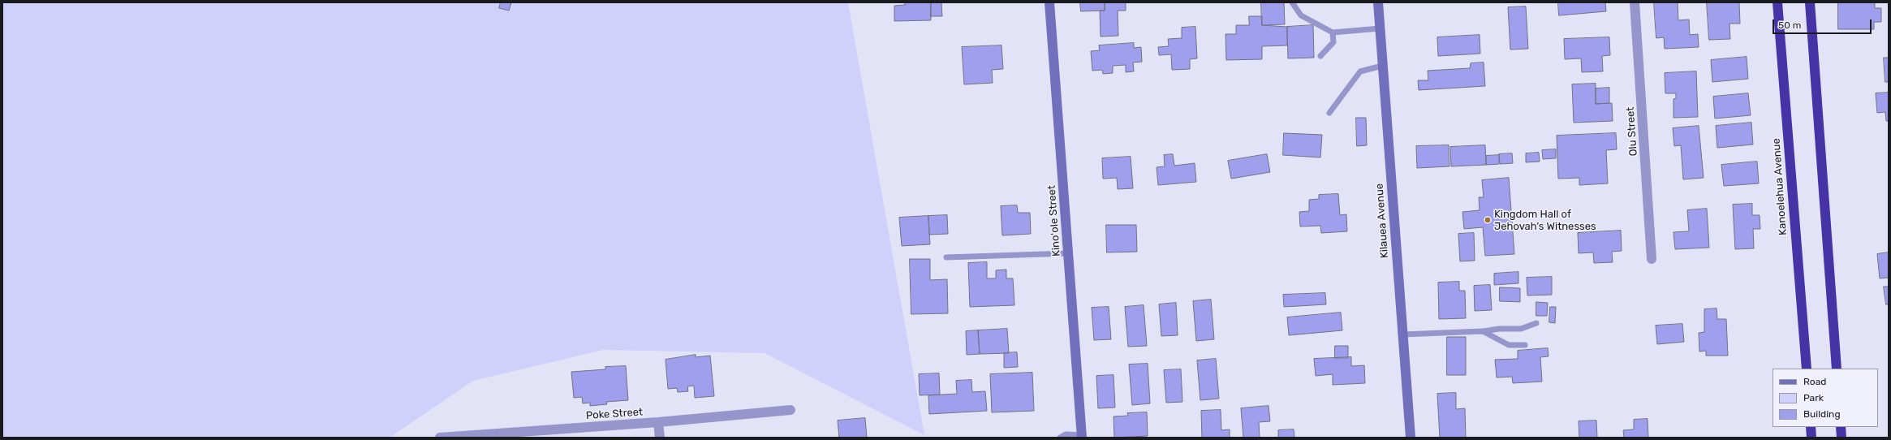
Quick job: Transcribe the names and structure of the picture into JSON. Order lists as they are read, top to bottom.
{
  "streets": {
    "highway": ["Kanoelehua Avenue"],
    "street": [
      "Olu Street",
      "Kinoʻole Street",
      "Kilauea Avenue",
      "Poke Street"
    ]
  },
  "places": ["Kingdom Hall of Jehovah’s Witnesses"],
  "legend": ["Road", "Park", "Building"],
  "scale_bar": "50 m"
}
